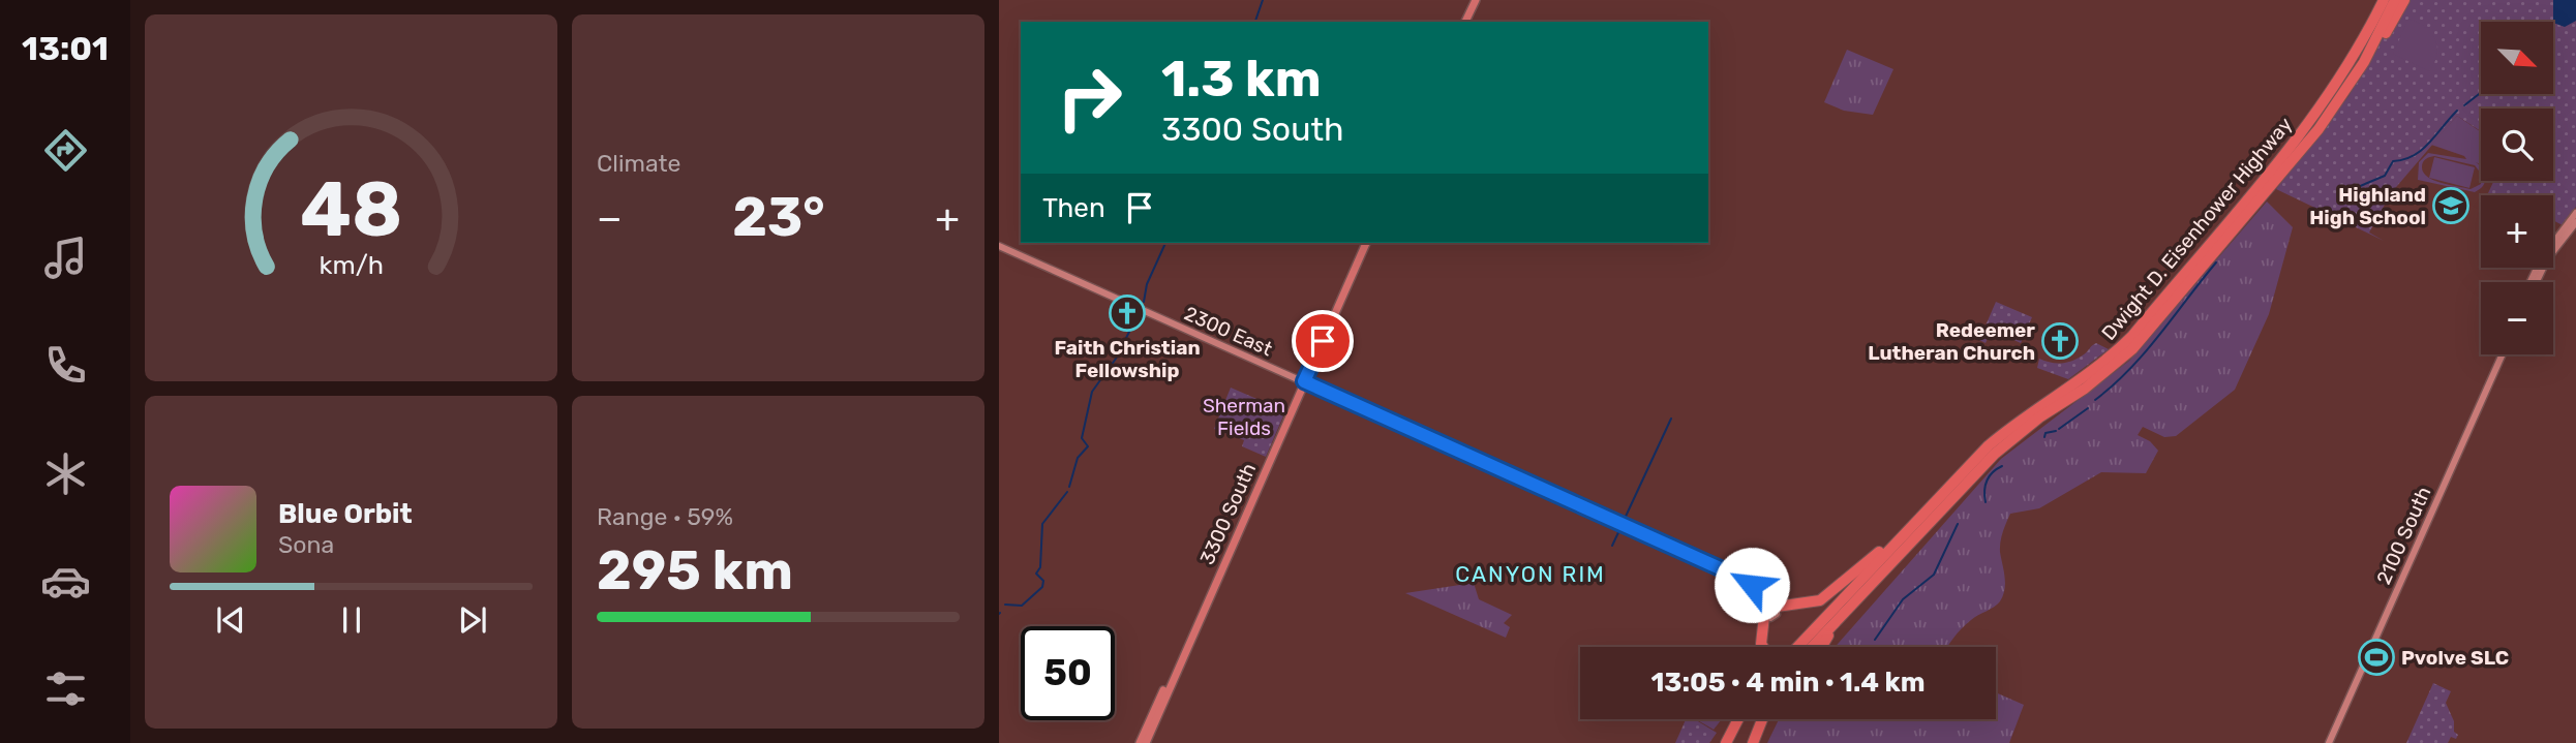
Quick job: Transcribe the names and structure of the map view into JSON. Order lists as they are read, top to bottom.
{
  "streets": {
    "highway": ["Dwight D. Eisenhower Highway"],
    "main road": ["2300 East", "3300 South", "2100 South"]
  },
  "crossings": [
    ["2300 East", "3300 South"]
  ],
  "districts": ["CANYON RIM"],
  "parks": ["Sherman Fields"],
  "places": {
    "school or university": ["Highland High School"],
    "church": ["Faith Christian Fellowship", "Redeemer Lutheran Church"],
    "sports": ["Pvolve SLC"]
  },
  "north": "bottom right",
  "page": {
    "tabs": "13:01",
    "tile": [
      "Climate",
      ["Range · 59%", "295 km"]
    ],
    "map_buttons": ["+", "−"],
    "turn": ["1.3 km", "3300 South"],
    "then": "Then",
    "heat": ["−", "23°", "+"],
    "song": ["Blue Orbit", "Sona"],
    "limit": "50",
    "trip": "13:05 · 4 min · 1.4 km",
    "gauge": ["48", "km/h"]
  }
}
